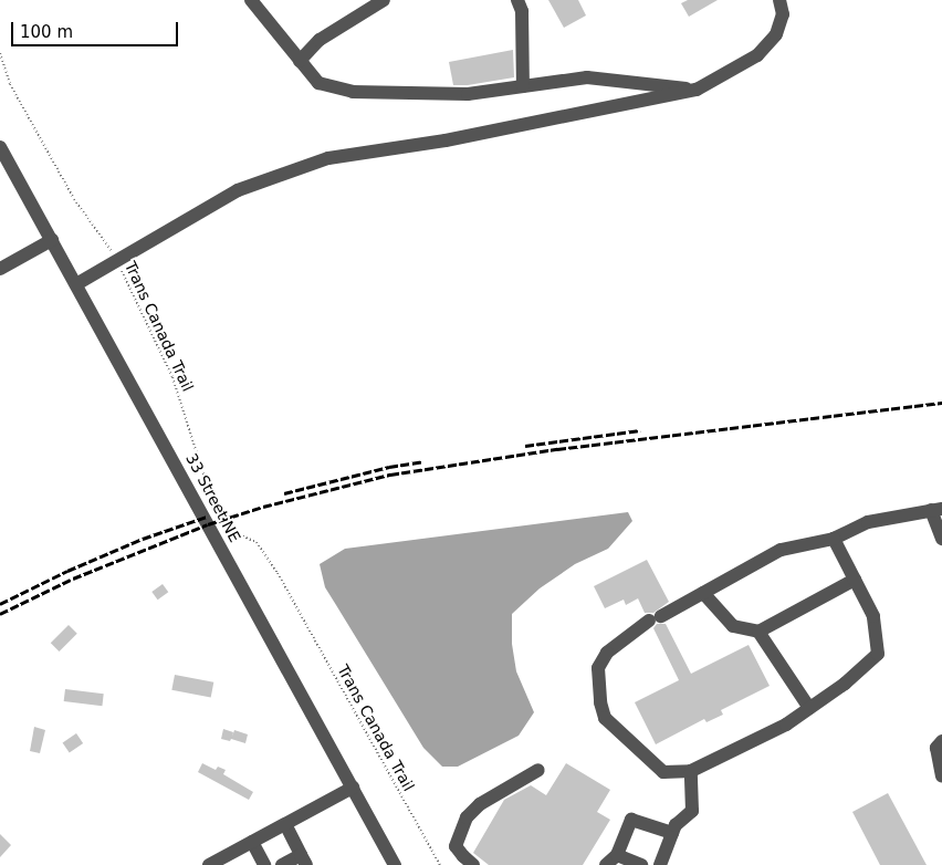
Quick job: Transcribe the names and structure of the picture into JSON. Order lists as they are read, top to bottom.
{
  "streets": {
    "street": ["33 Street NE"],
    "path": ["Trans Canada Trail"]
  },
  "scale_bar": "100 m"
}
